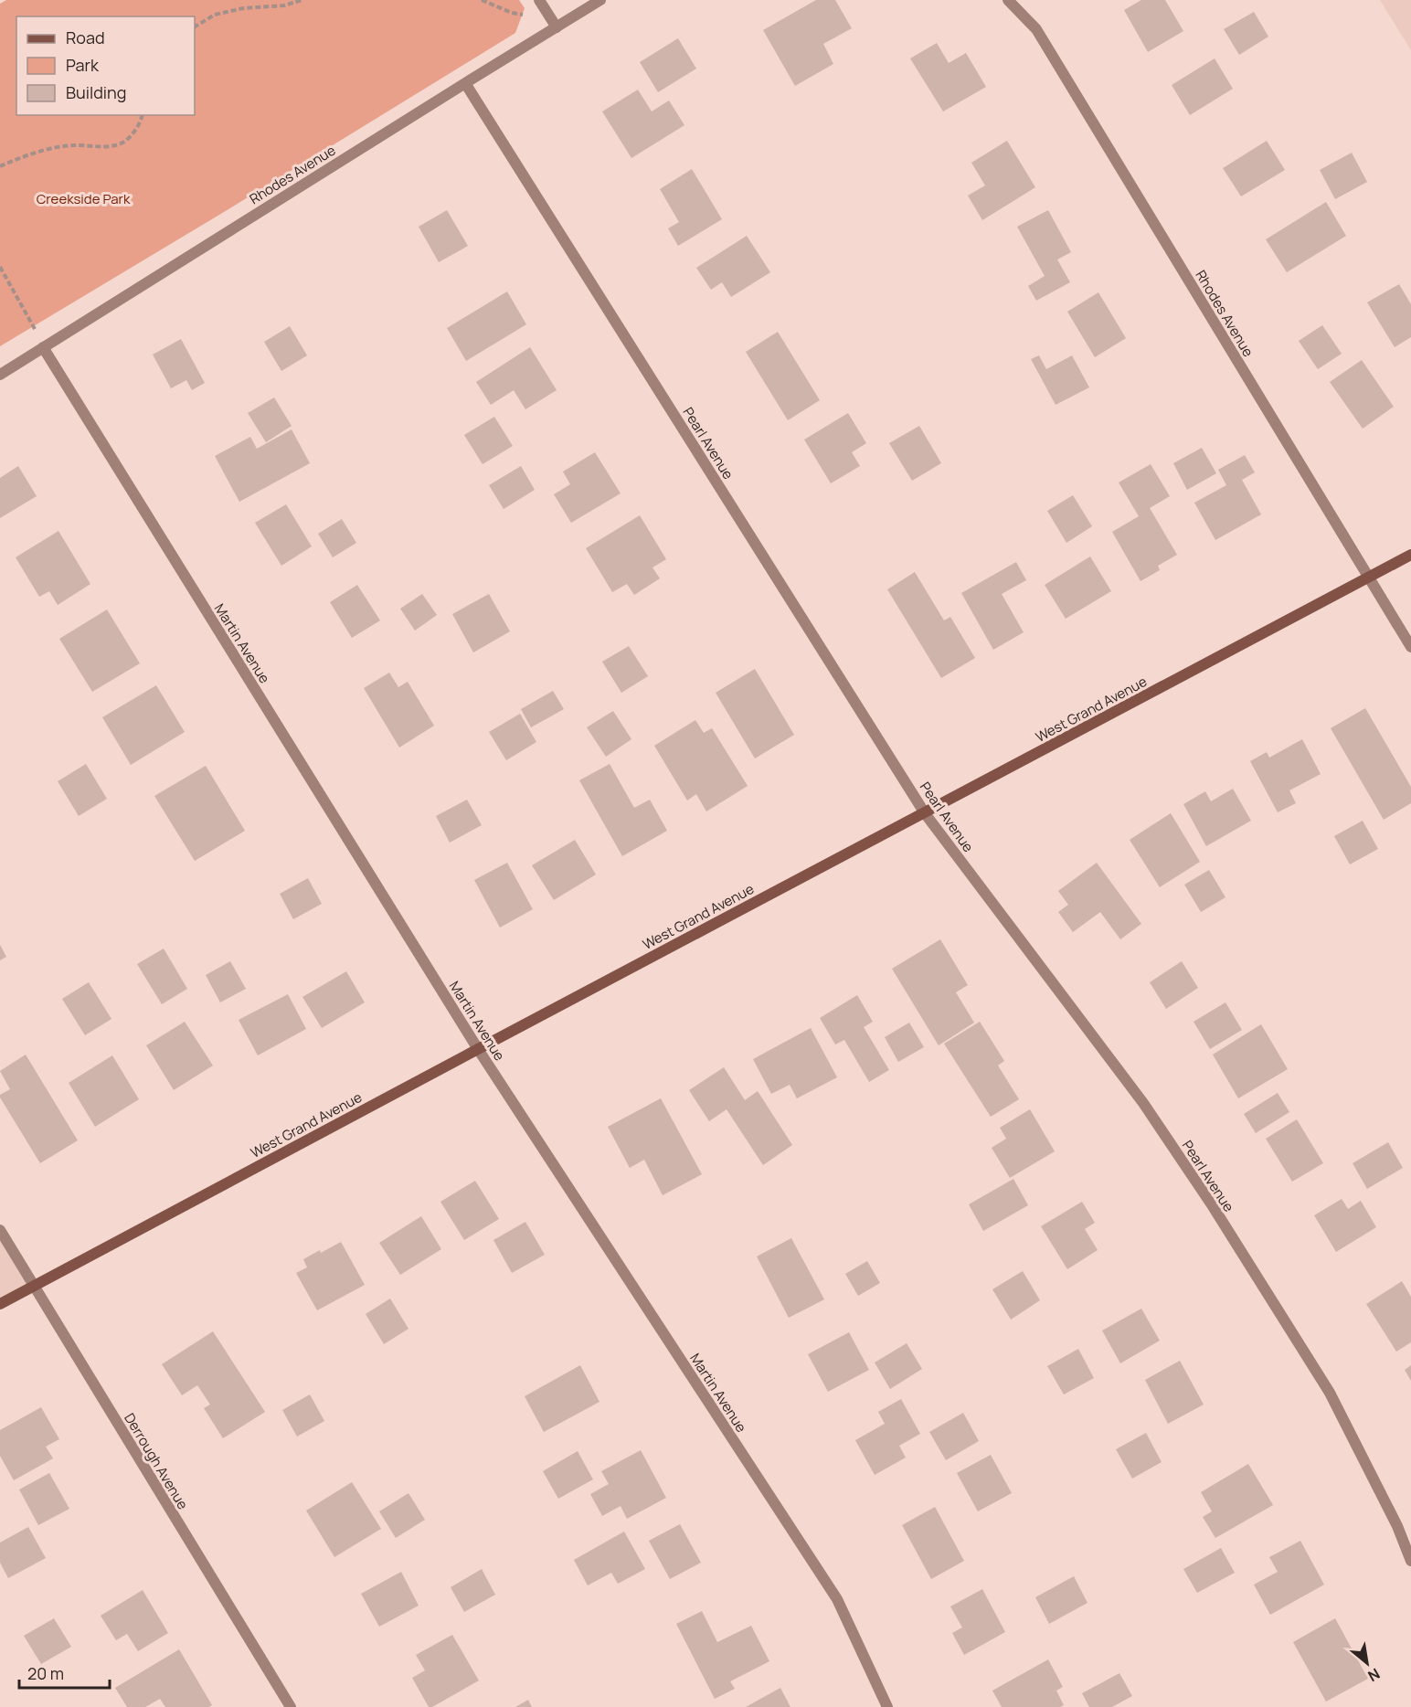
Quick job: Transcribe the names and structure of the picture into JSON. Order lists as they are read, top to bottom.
{
  "streets": {
    "main road": ["West Grand Avenue"],
    "street": [
      "Rhodes Avenue",
      "Pearl Avenue",
      "Martin Avenue",
      "Derrough Avenue"
    ]
  },
  "crossings": [
    ["Rhodes Avenue", "Pearl Avenue"],
    ["Rhodes Avenue", "Martin Avenue"],
    ["Rhodes Avenue", "West Grand Avenue"],
    ["Pearl Avenue", "West Grand Avenue"],
    ["Martin Avenue", "West Grand Avenue"],
    ["West Grand Avenue", "Derrough Avenue"]
  ],
  "parks": ["Creekside Park"],
  "legend": ["Road", "Park", "Building"],
  "scale_bar": "20 m",
  "north": "bottom right"
}
